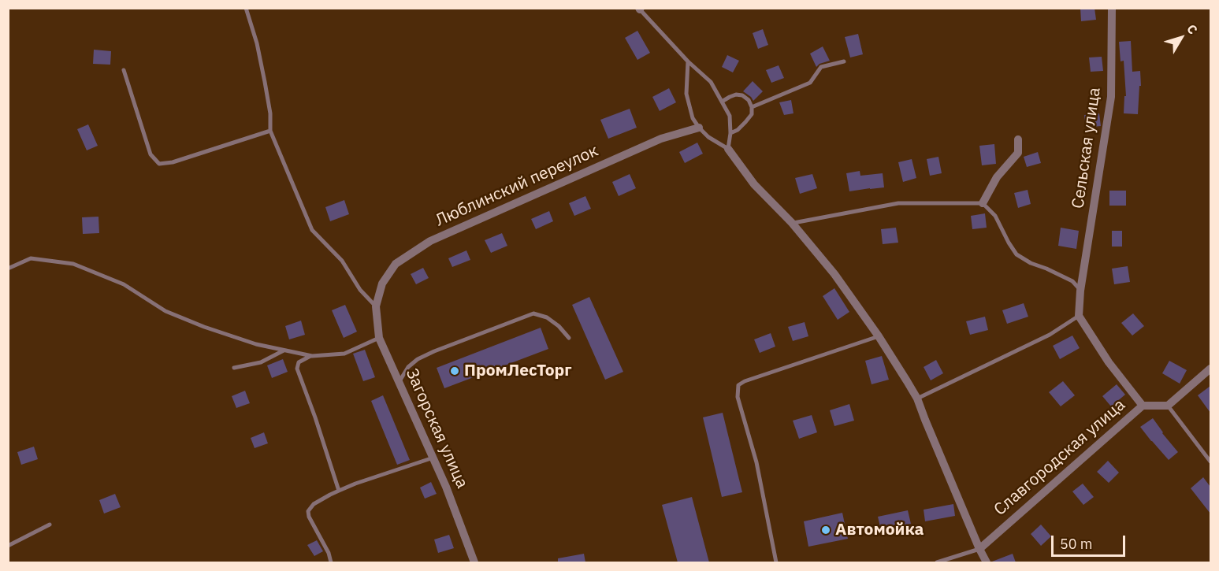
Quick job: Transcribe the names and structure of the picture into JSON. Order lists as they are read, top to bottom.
{
  "streets": {
    "street": [
      "Сельская улица",
      "Люблинский переулок",
      "Загорская улица",
      "Славгородская улица"
    ]
  },
  "crossings": [
    ["Люблинский переулок", "Загорская улица"]
  ],
  "places": ["ПромЛесТорг", "Автомойка"],
  "scale_bar": "50 m",
  "north": "top right"
}
